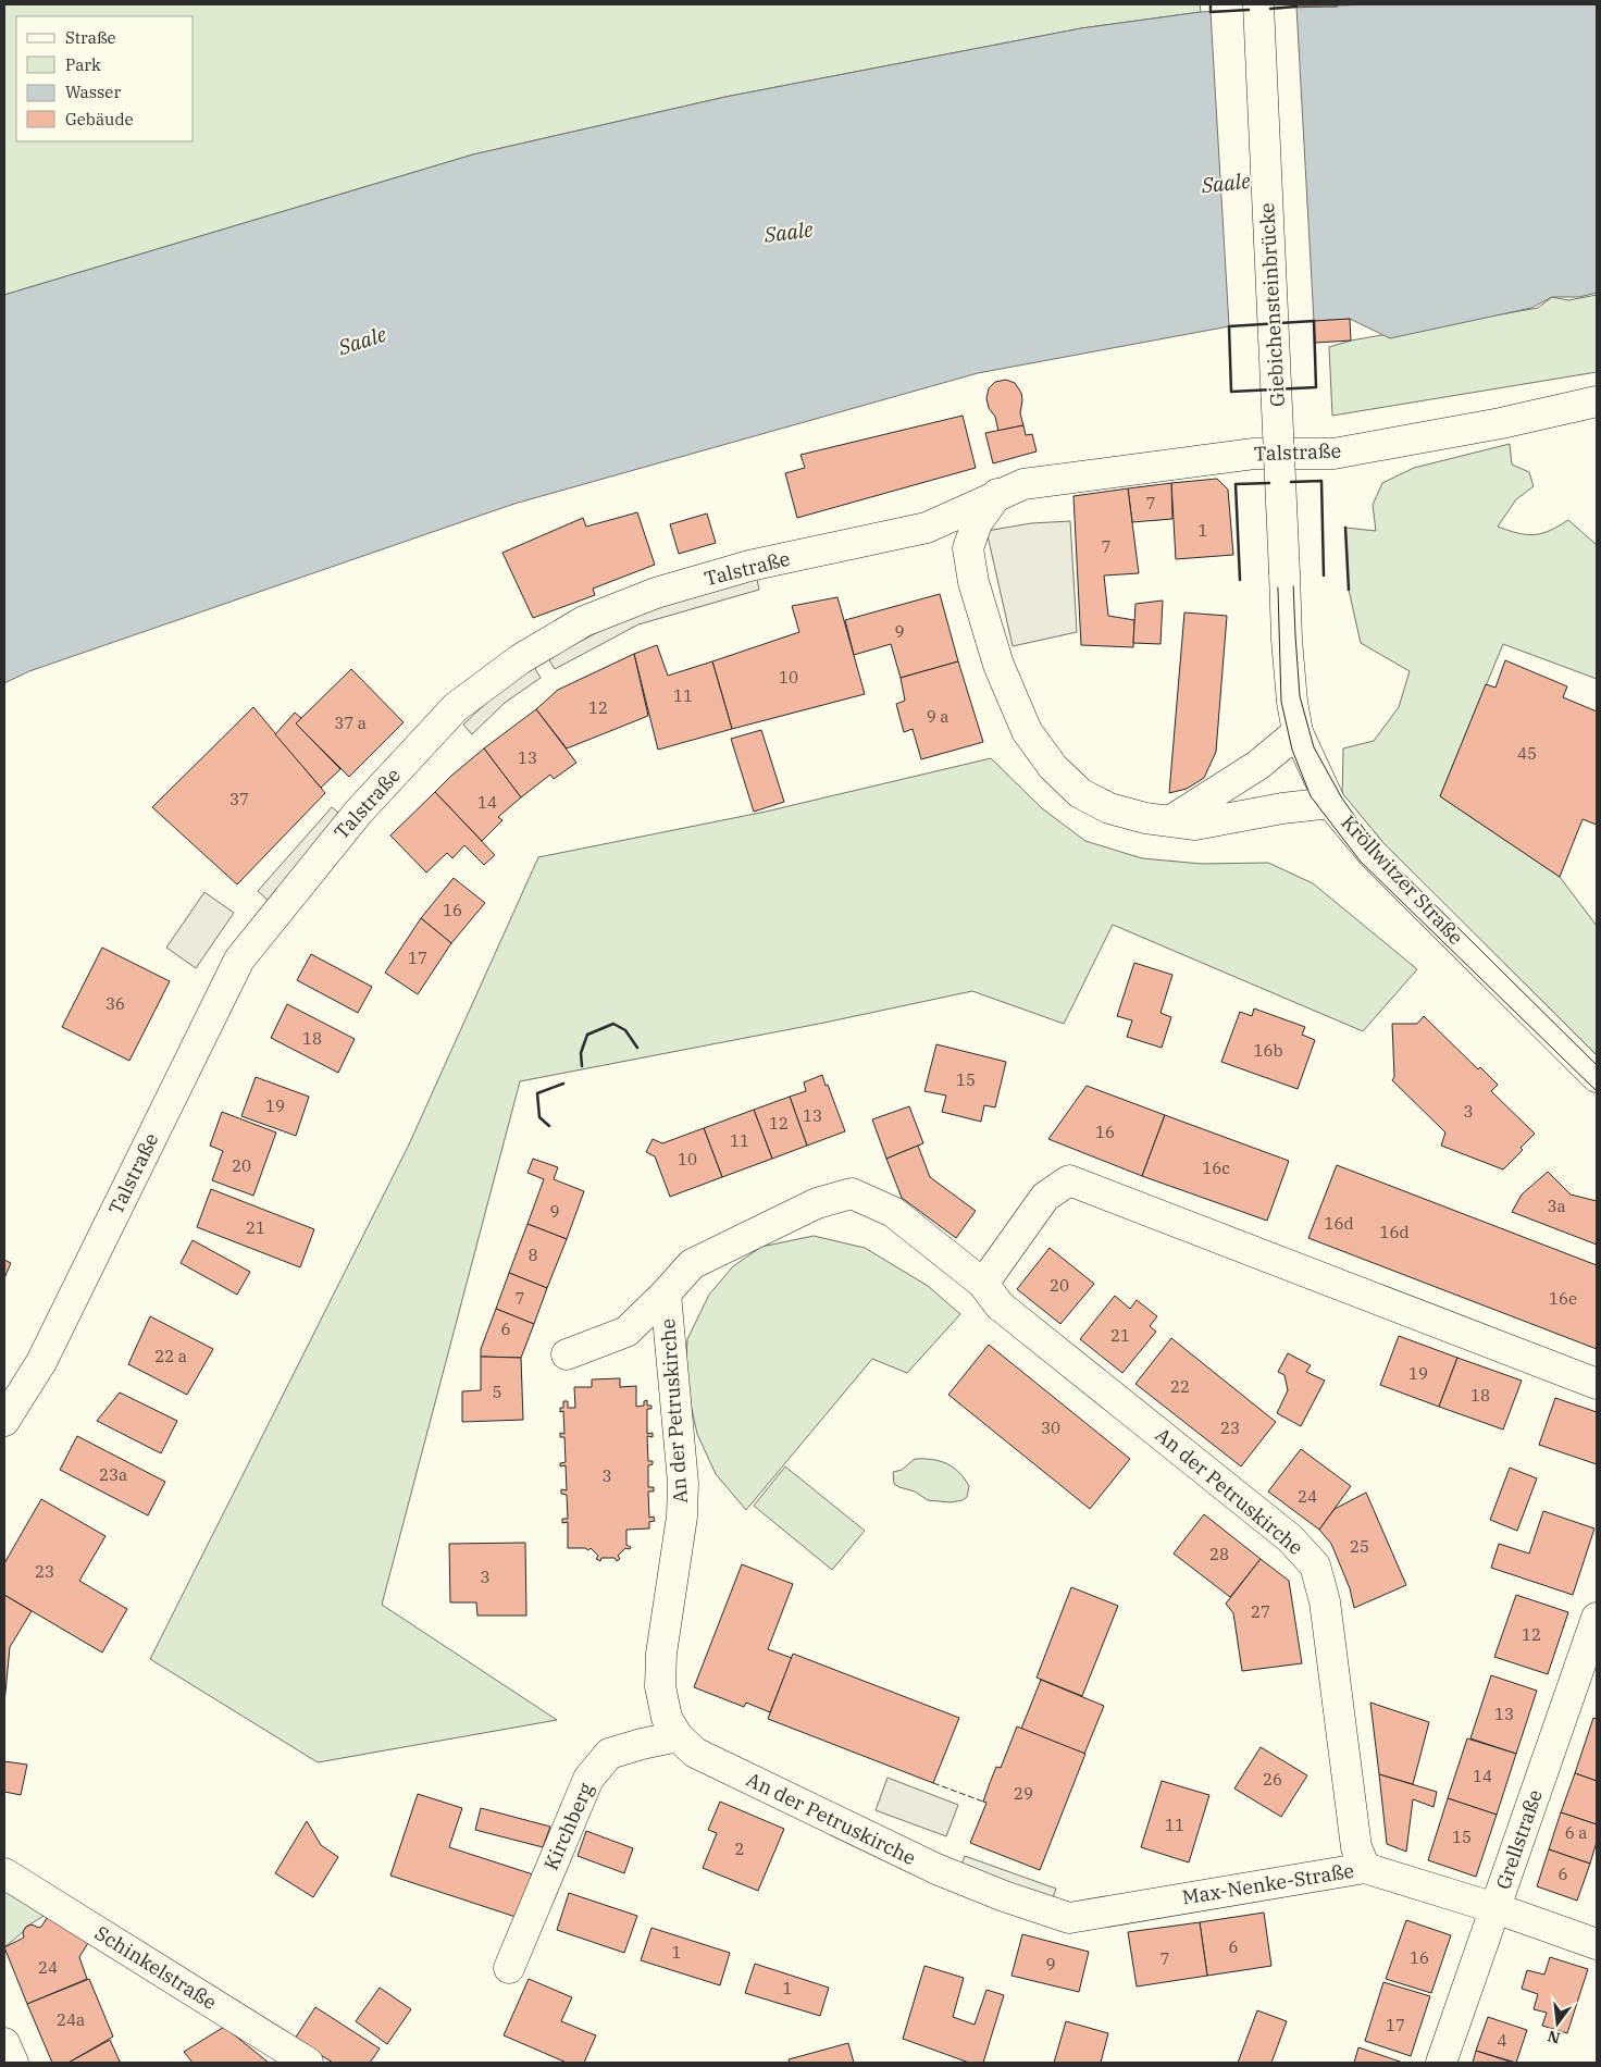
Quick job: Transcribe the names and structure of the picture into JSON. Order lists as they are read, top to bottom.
{
  "streets": {
    "street": [
      "Giebichensteinbrücke",
      "Talstraße",
      "Kröllwitzer Straße",
      "An der Petruskirche",
      "Kirchberg",
      "Grellstraße",
      "Max-Nenke-Straße",
      "Schinkelstraße"
    ]
  },
  "crossings": [
    ["Giebichensteinbrücke", "Kröllwitzer Straße"],
    ["An der Petruskirche", "Kirchberg"],
    ["An der Petruskirche", "Max-Nenke-Straße"],
    ["Grellstraße", "Max-Nenke-Straße"]
  ],
  "water": ["Saale"],
  "house_numbers": [
    "7",
    "1",
    "7",
    "9",
    "10",
    "11",
    "12",
    "9 a",
    "37 a",
    "45",
    "13",
    "37",
    "14",
    "16",
    "17",
    "36",
    "18",
    "16b",
    "15",
    "19",
    "3",
    "13",
    "12",
    "16",
    "11",
    "10",
    "20",
    "16c",
    "3a",
    "9",
    "16d",
    "21",
    "16d",
    "8",
    "20",
    "7",
    "16e",
    "6",
    "21",
    "22 a",
    "19",
    "22",
    "5",
    "18",
    "30",
    "23",
    "23a",
    "3",
    "24",
    "25",
    "28",
    "23",
    "3",
    "27",
    "12",
    "13",
    "14",
    "26",
    "29",
    "11",
    "6 a",
    "15",
    "2",
    "6",
    "6",
    "1",
    "16",
    "7",
    "9",
    "24",
    "1",
    "24a",
    "17",
    "4"
  ],
  "legend": [
    "Straße",
    "Park",
    "Wasser",
    "Gebäude"
  ],
  "north": "bottom"
}
